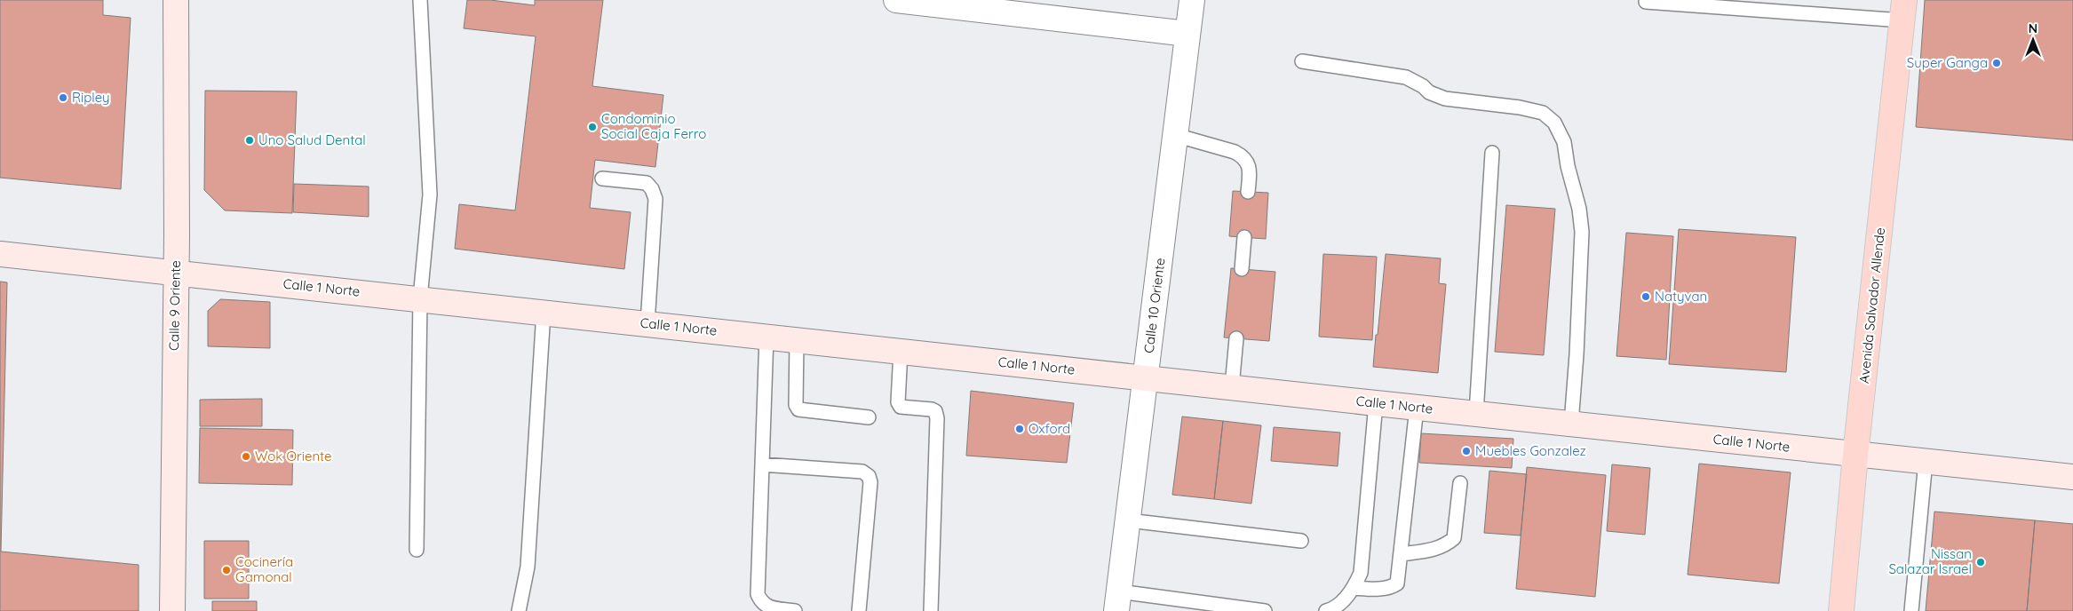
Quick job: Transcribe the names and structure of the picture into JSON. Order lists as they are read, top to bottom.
{
  "streets": {
    "main road": ["Calle 1 Norte", "Calle 9 Oriente", "Avenida Salvador Allende"],
    "street": ["Calle 10 Oriente"]
  },
  "crossings": [
    ["Calle 1 Norte", "Calle 9 Oriente"],
    ["Calle 1 Norte", "Calle 10 Oriente"],
    ["Calle 1 Norte", "Avenida Salvador Allende"]
  ],
  "places": [
    "Super Ganga",
    "Ripley",
    "Condominio Social Caja Ferro",
    "Uno Salud Dental",
    "Natyvan",
    "Oxford",
    "Muebles Gonzalez",
    "Wok Oriente",
    "Nissan Salazar Israel",
    "Cocinería Gamonal"
  ],
  "north": "top"
}
